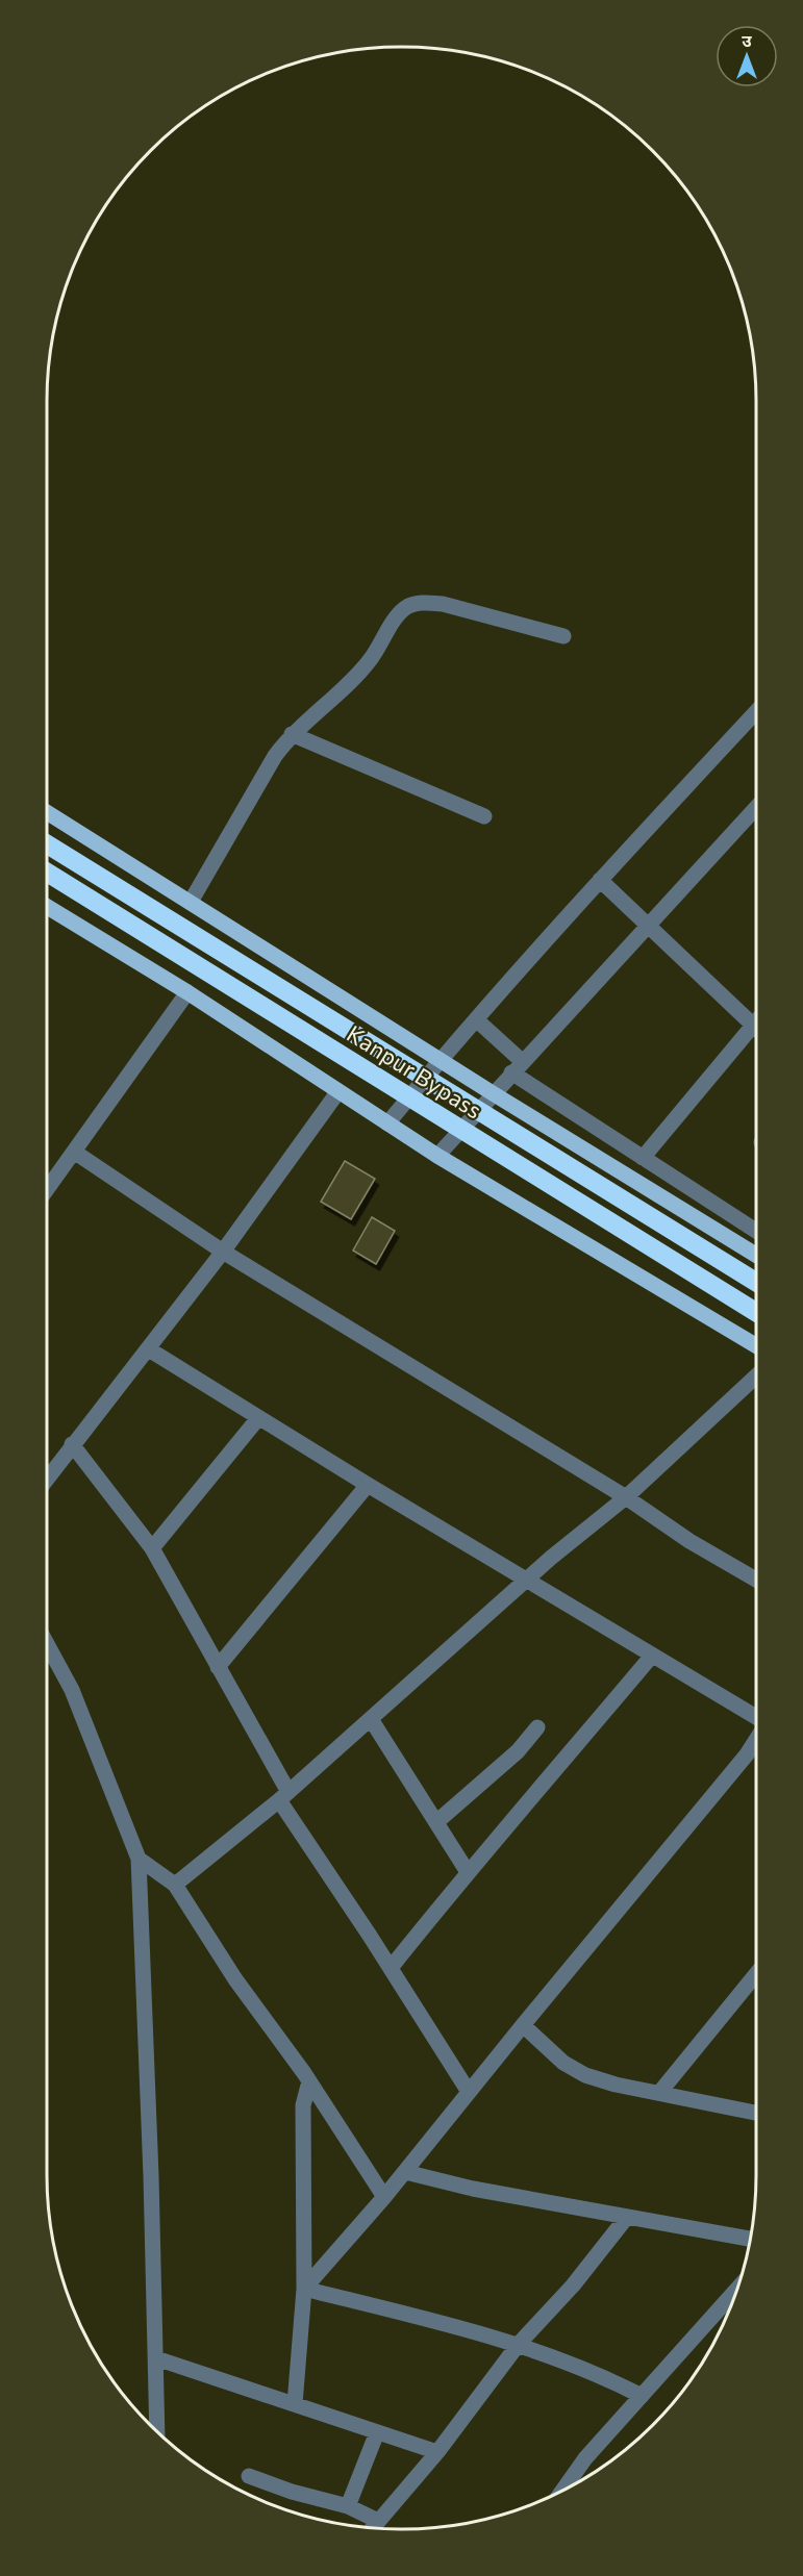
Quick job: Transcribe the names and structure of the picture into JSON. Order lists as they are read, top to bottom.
{
  "streets": {
    "highway": ["Kanpur Bypass"]
  },
  "north": "top"
}
